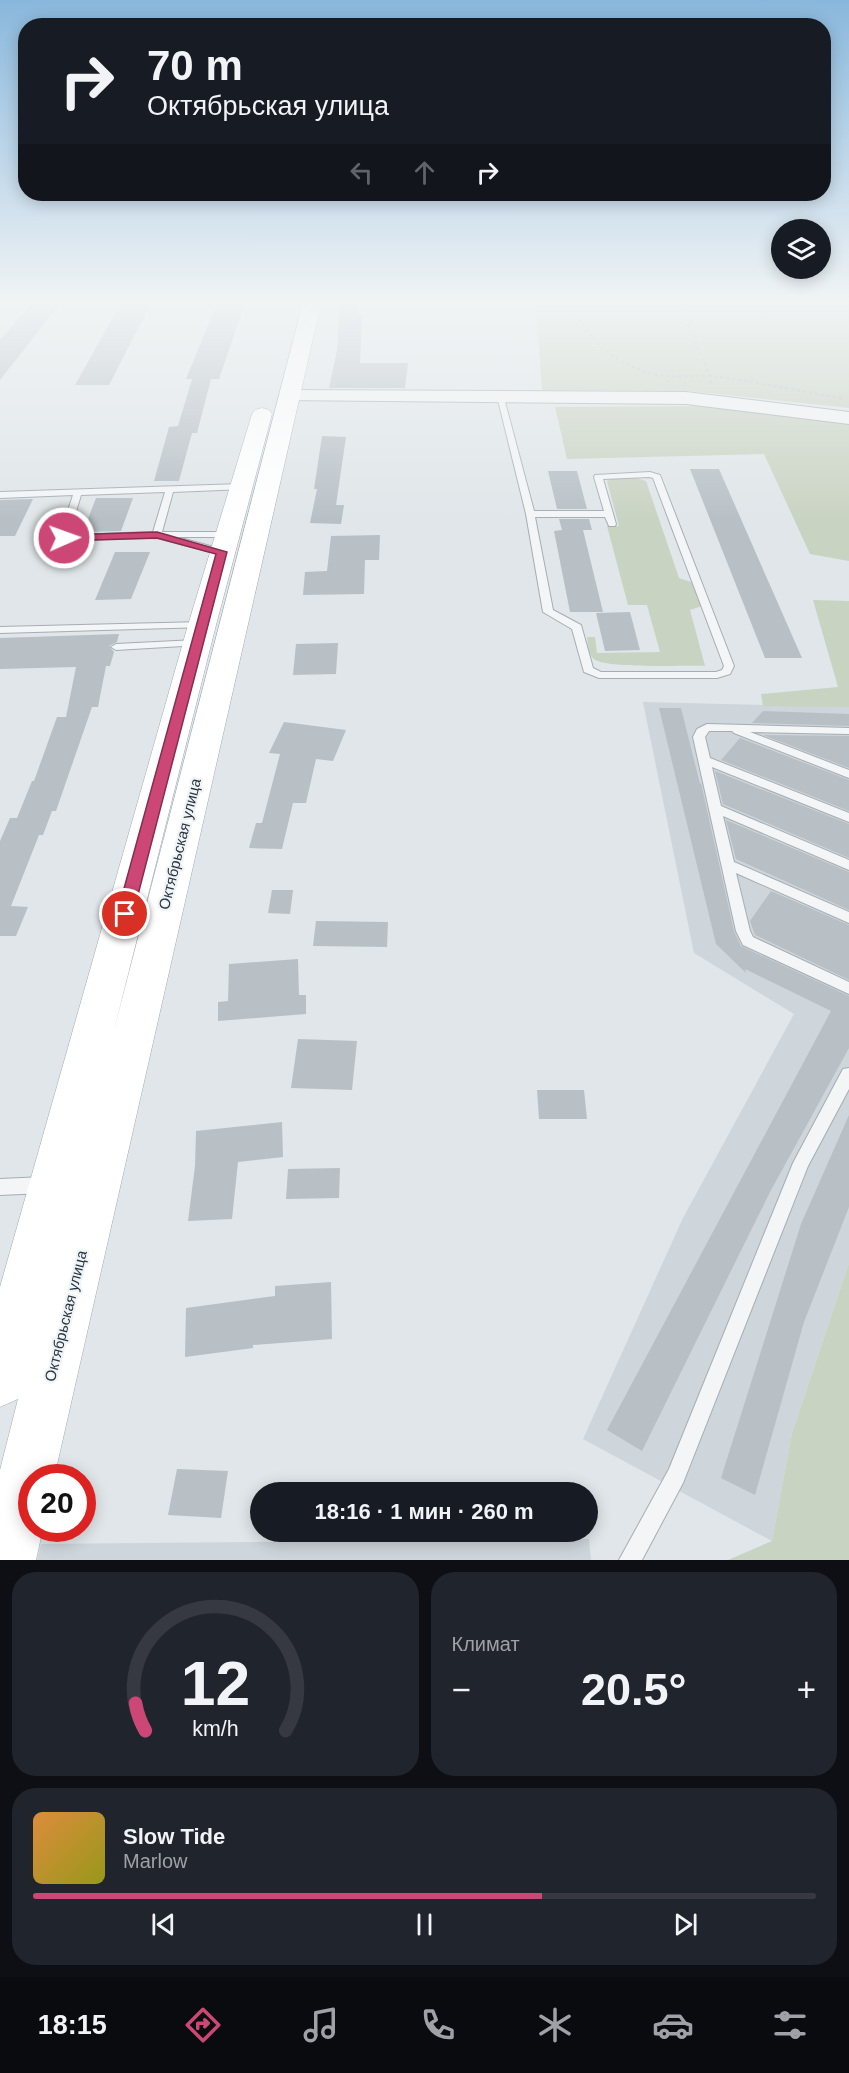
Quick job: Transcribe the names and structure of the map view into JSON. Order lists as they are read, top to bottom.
{
  "streets": {
    "main road": ["Октябрьская улица"]
  },
  "page": {
    "turn": ["70 m", "Октябрьская улица"],
    "limit": "20",
    "trip": "18:16 · 1 мин · 260 m",
    "tile": "Климат",
    "heat": ["−", "20.5°", "+"],
    "song": ["Slow Tide", "Marlow"],
    "tabs": "18:15",
    "gauge": ["12", "km/h"]
  }
}
